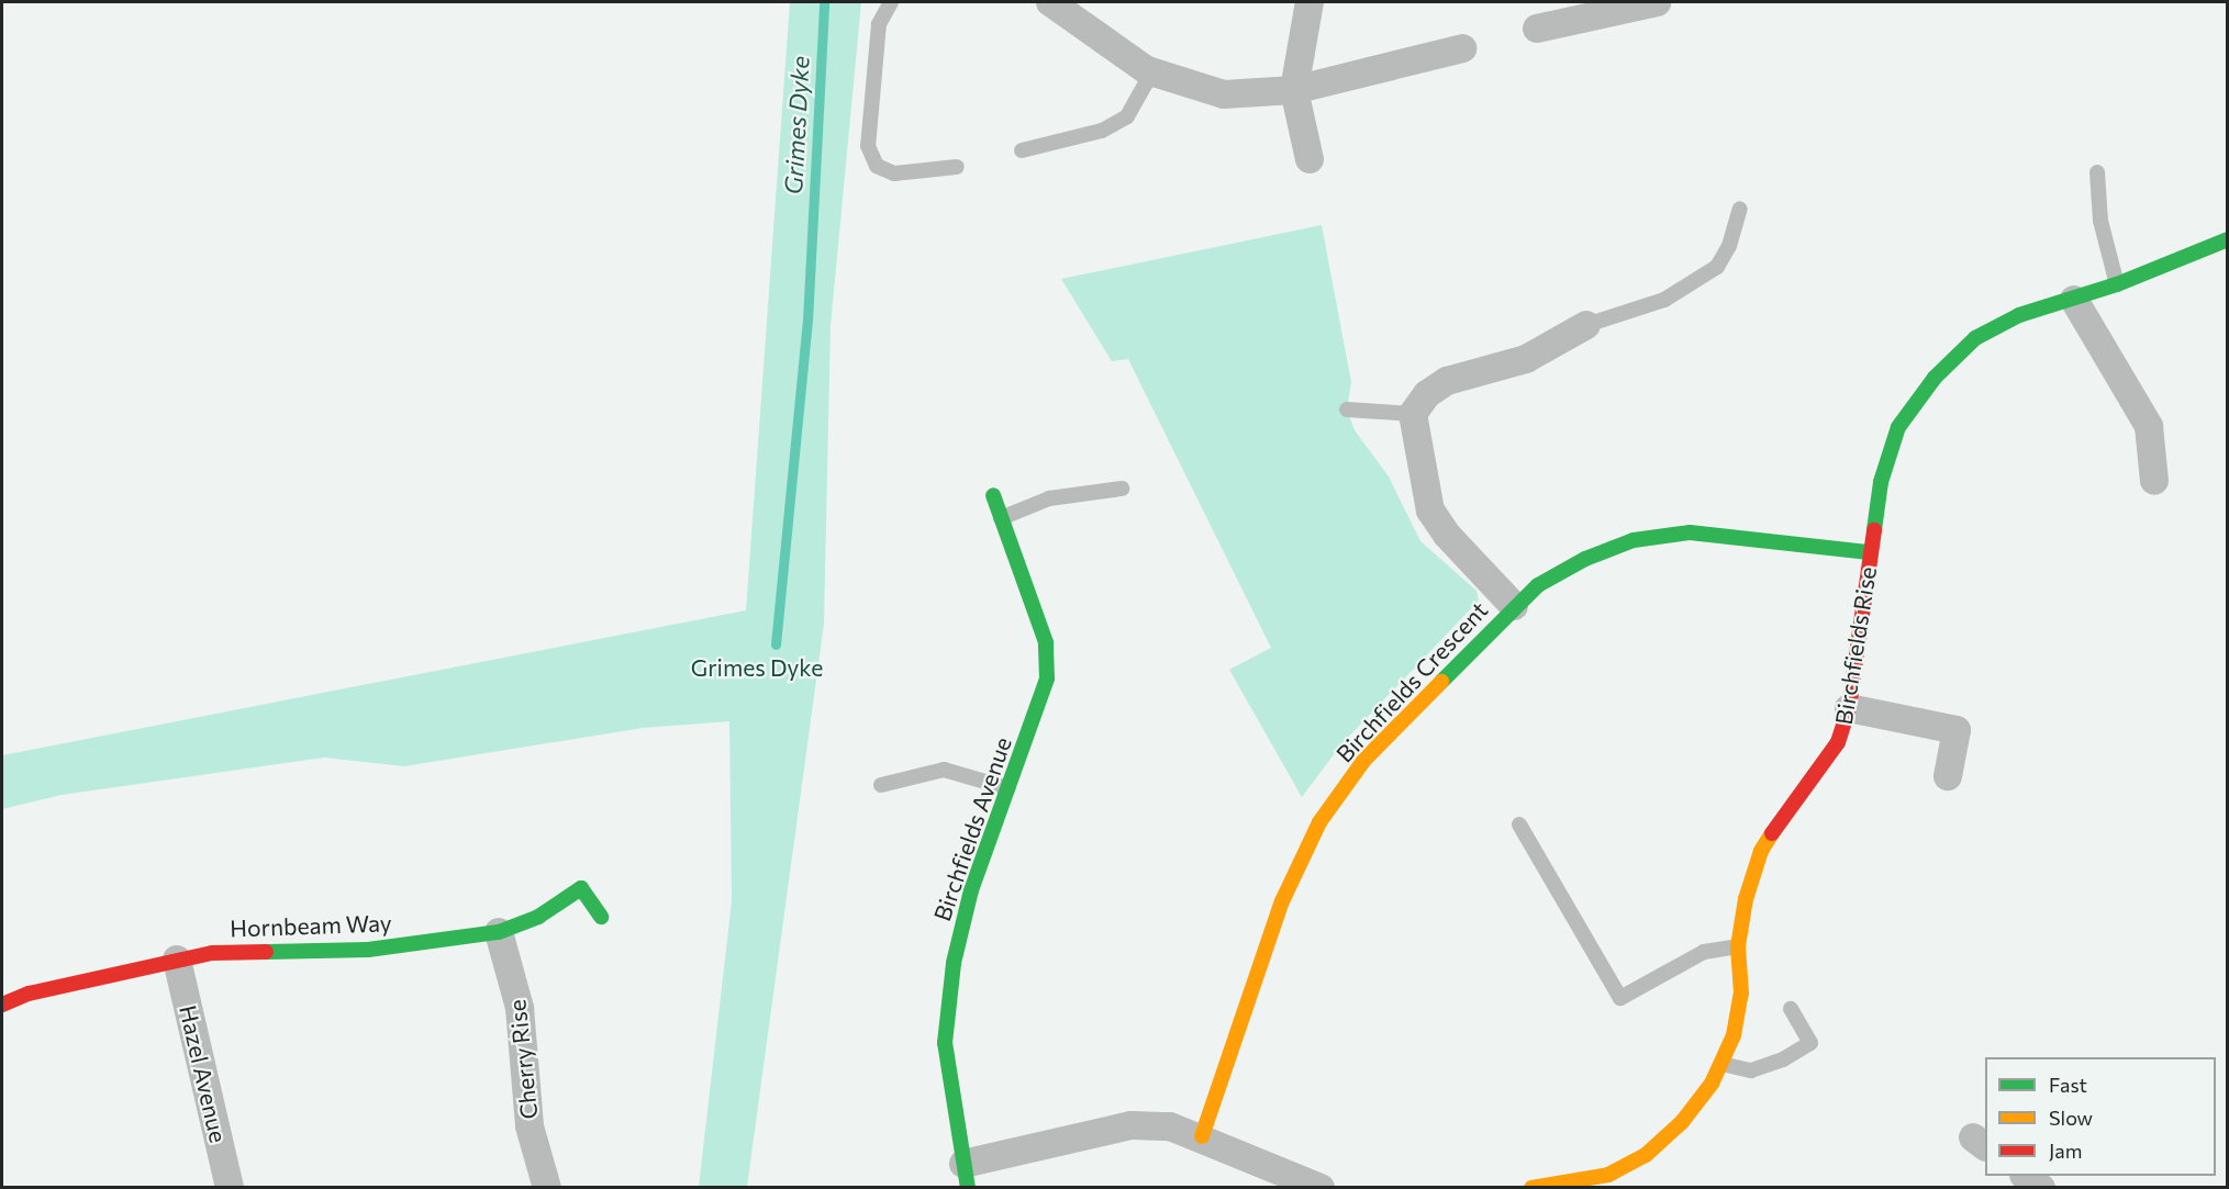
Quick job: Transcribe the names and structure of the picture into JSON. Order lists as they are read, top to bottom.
{
  "streets": {
    "street": [
      "Birchfields Rise",
      "Birchfields Crescent",
      "Birchfields Avenue",
      "Hornbeam Way",
      "Cherry Rise",
      "Hazel Avenue"
    ]
  },
  "crossings": [
    ["Birchfields Rise", "Birchfields Crescent"],
    ["Hornbeam Way", "Cherry Rise"],
    ["Hornbeam Way", "Hazel Avenue"]
  ],
  "water": ["Grimes Dyke"],
  "parks": ["Grimes Dyke"],
  "legend": ["Fast", "Slow", "Jam"]
}
